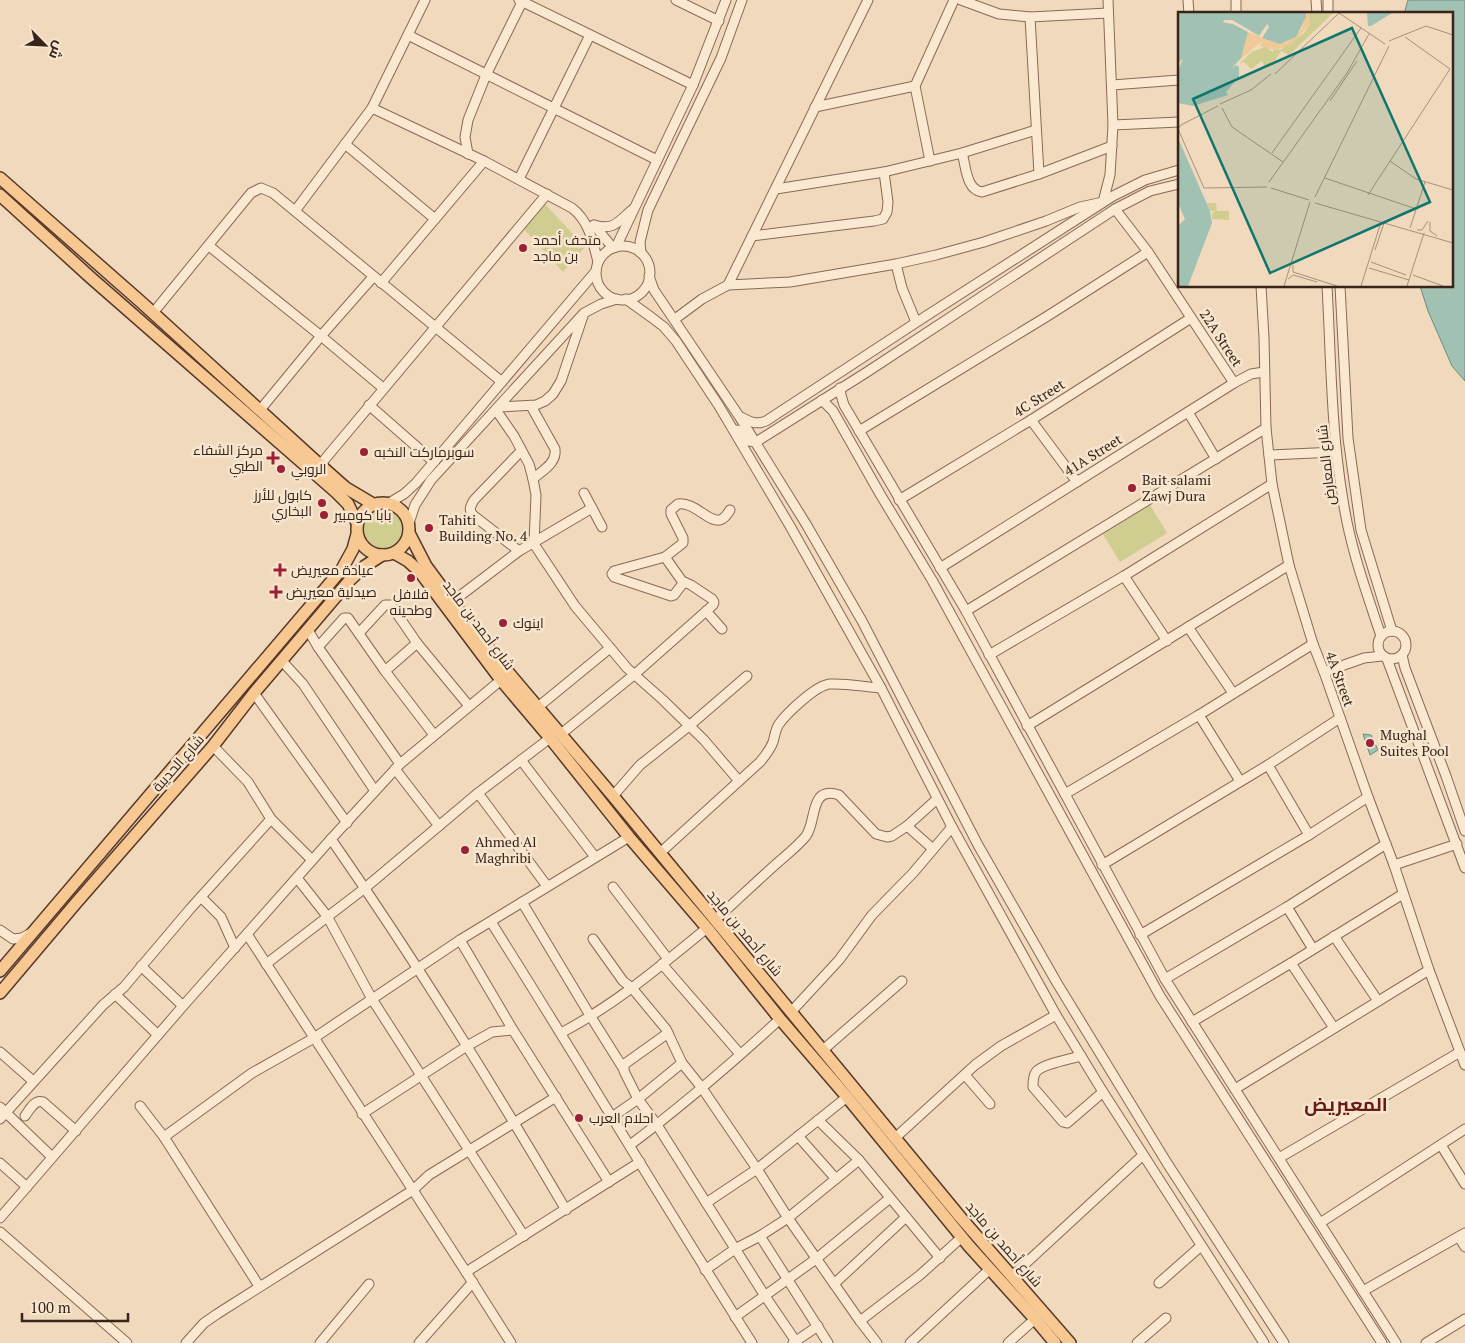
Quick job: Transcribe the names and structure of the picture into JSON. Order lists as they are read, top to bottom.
{
  "streets": {
    "main road": ["شارع أحمد بن ماجد", "شارع الحديبة"],
    "street": [
      "22A Street",
      "4C Street",
      "41A Street",
      "شارع المعارض",
      "4A Street"
    ]
  },
  "crossings": [
    ["22A Street", "4C Street"],
    ["22A Street", "41A Street"],
    ["41A Street", "4A Street"],
    ["شارع أحمد بن ماجد", "شارع الحديبة"]
  ],
  "districts": ["المعيريض"],
  "places": {
    "other": [
      "متحف أحمد بن ماجد",
      "سوبرماركت النخبه",
      "الروبي",
      "Bait salami Zawj Dura",
      "كابول للأرز البخاري",
      "بابا كومبير",
      "Tahiti Building No. 4",
      "فلافل وطحينه",
      "اينوك",
      "Mughal Suites Pool",
      "Ahmed Al Maghribi",
      "احلام العرب"
    ],
    "health": ["مركز الشفاء الطبي", "عيادة معيريض", "صيدلية معيريض"]
  },
  "scale_bar": "100 m",
  "north": "bottom right"
}
